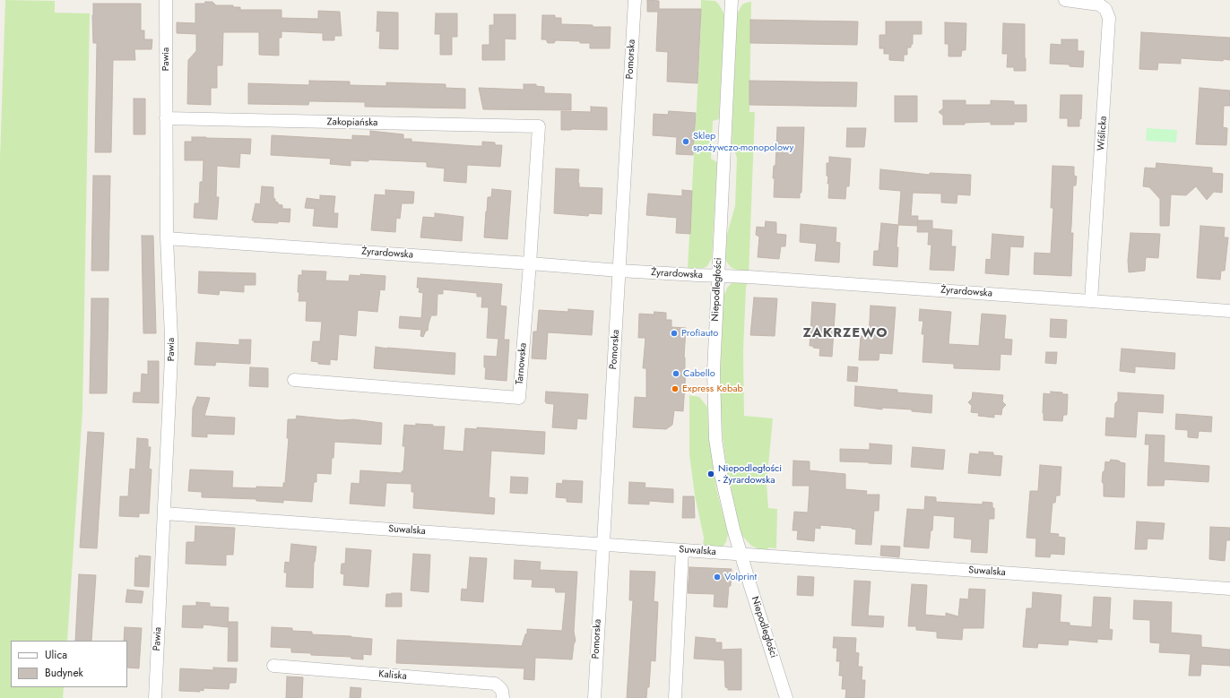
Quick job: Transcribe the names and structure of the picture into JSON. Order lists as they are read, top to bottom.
{
  "streets": {
    "street": [
      "Pawia",
      "Pomorska",
      "Zakopiańska",
      "Wiślicka",
      "Żyrardowska",
      "Niepodległości",
      "Tarnowska",
      "Suwalska",
      "Kaliska"
    ]
  },
  "crossings": [
    ["Pawia", "Zakopiańska"],
    ["Pawia", "Żyrardowska"],
    ["Pawia", "Suwalska"],
    ["Pomorska", "Żyrardowska"],
    ["Pomorska", "Suwalska"],
    ["Zakopiańska", "Tarnowska"],
    ["Wiślicka", "Żyrardowska"],
    ["Żyrardowska", "Niepodległości"],
    ["Żyrardowska", "Tarnowska"],
    ["Niepodległości", "Suwalska"]
  ],
  "districts": ["ZAKRZEWO"],
  "places": [
    "Sklep spożywczo-monopolowy",
    "Profiauto",
    "Cabello",
    "Express Kebab",
    "Niepodległości - Żyrardowska",
    "Volprint"
  ],
  "legend": ["Ulica", "Budynek"]
}
